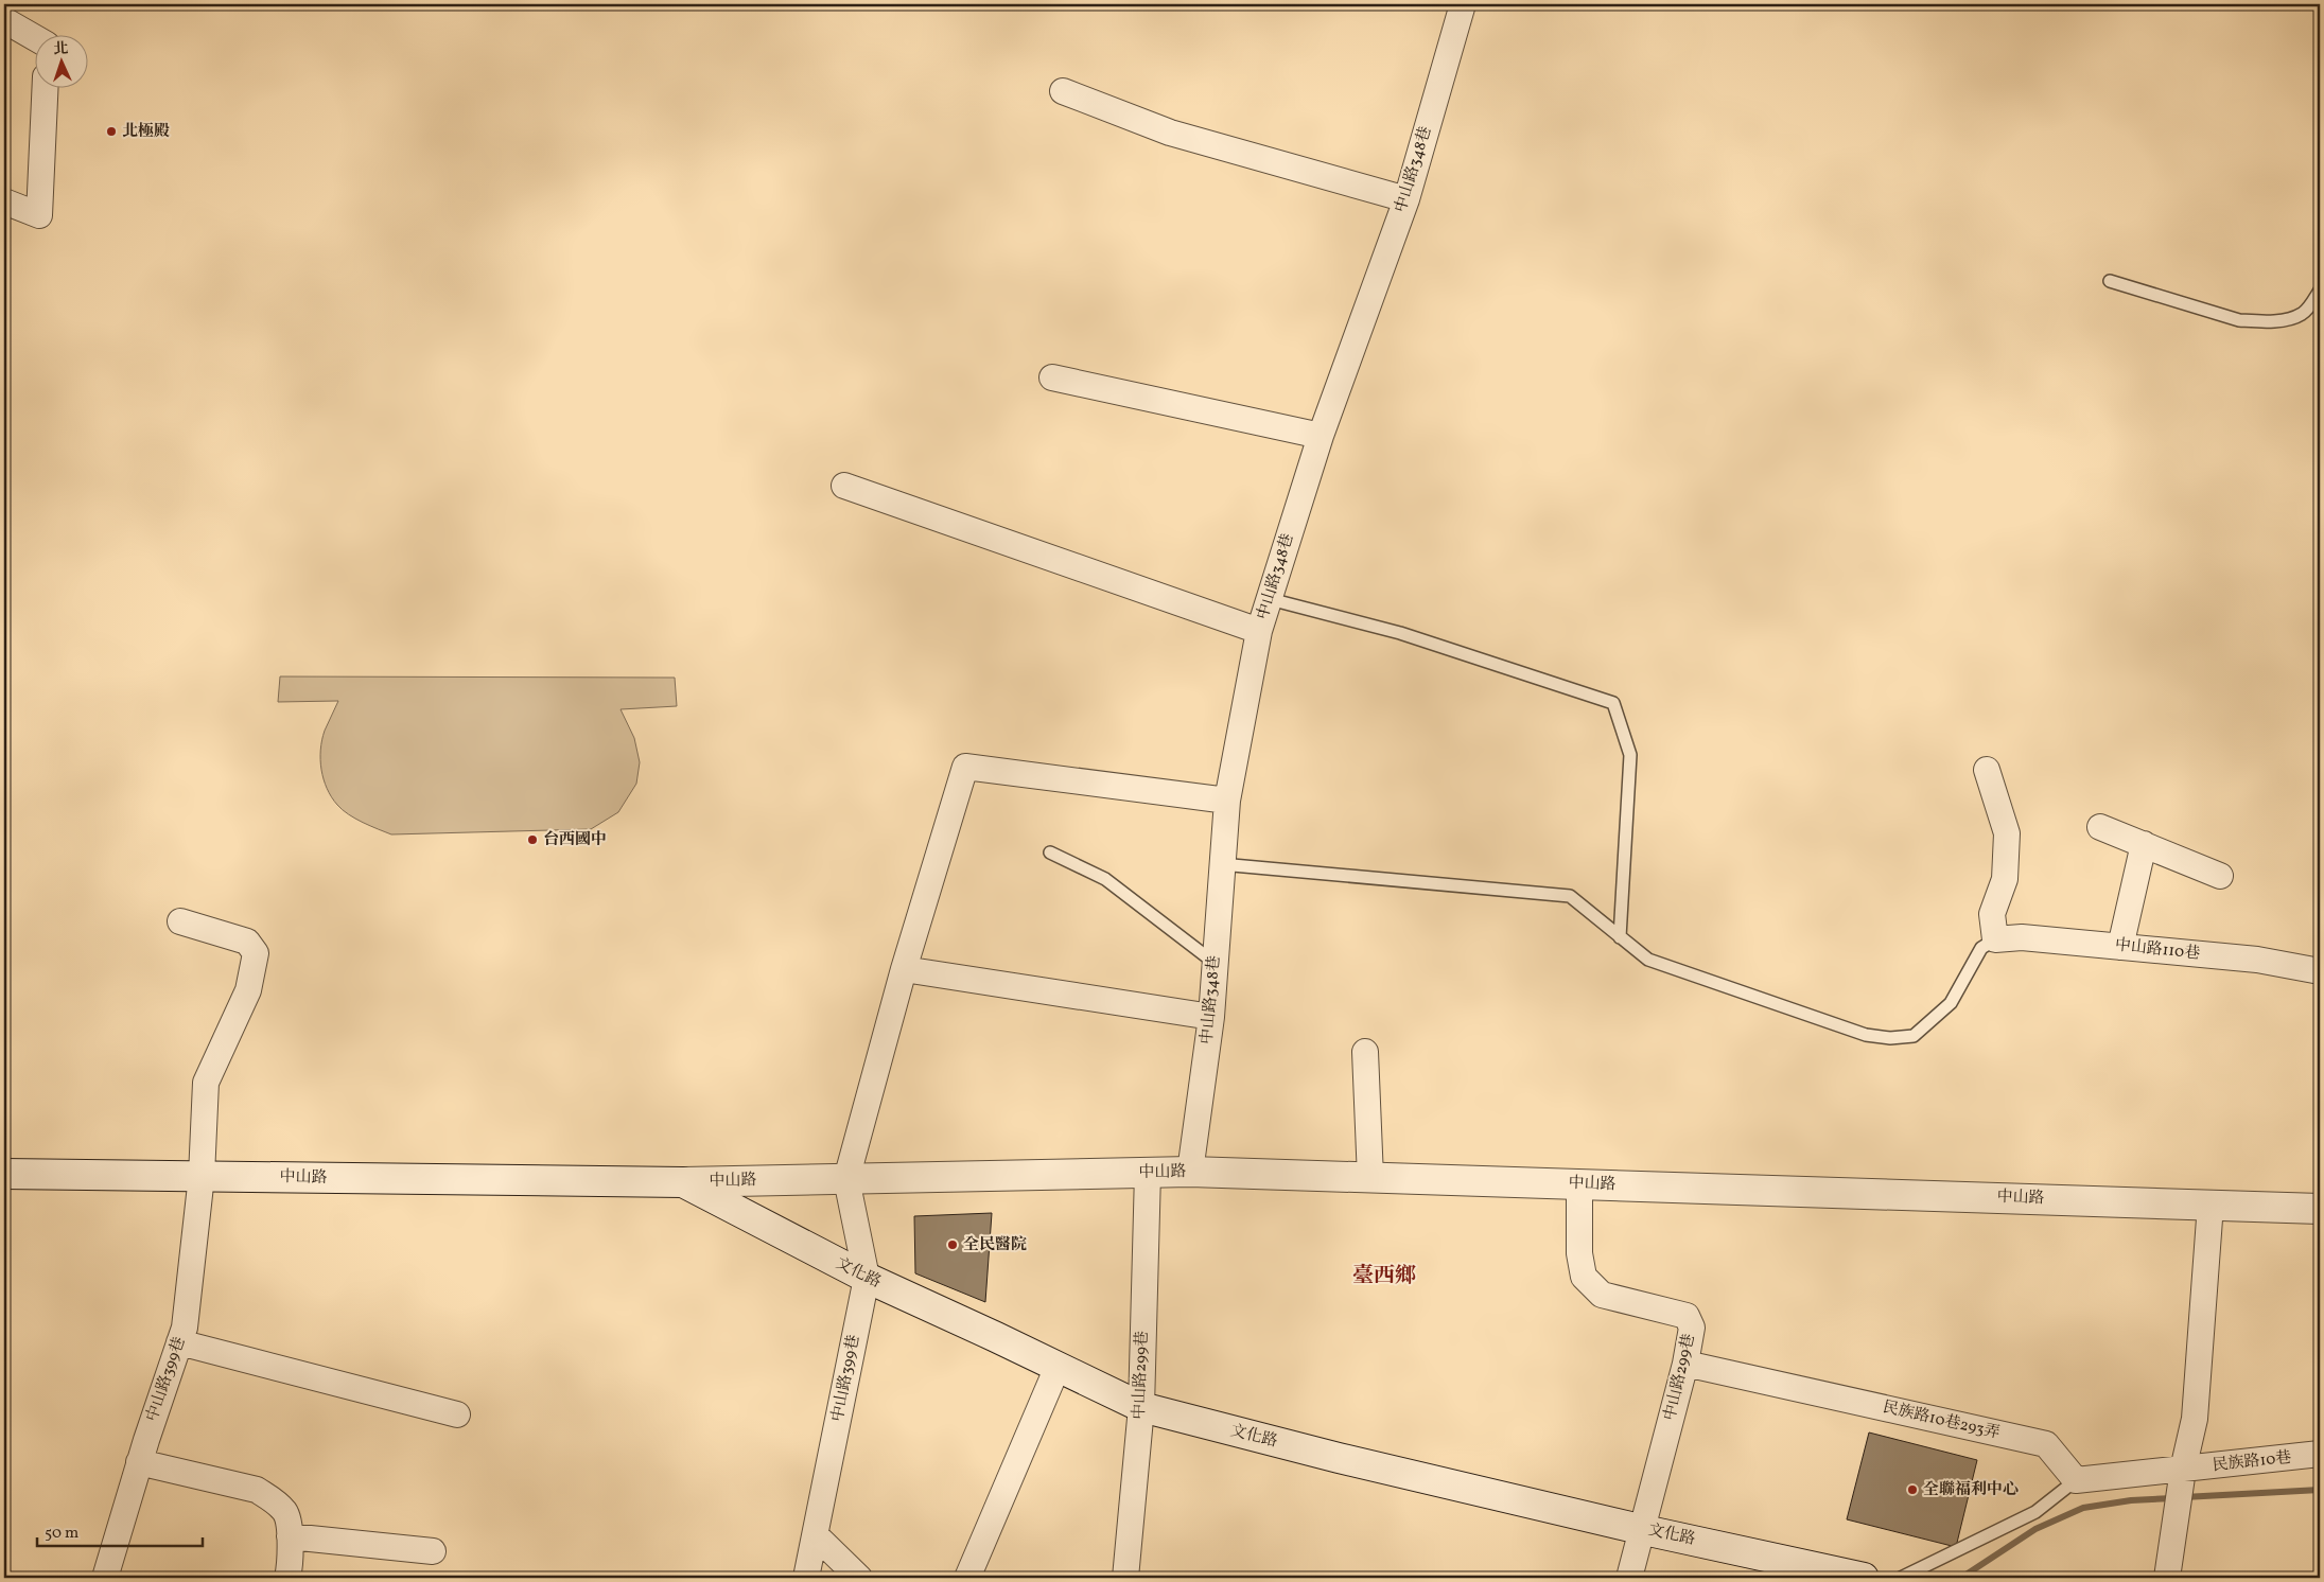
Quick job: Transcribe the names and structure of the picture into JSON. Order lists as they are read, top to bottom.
{
  "streets": {
    "main road": ["中山路", "文化路"],
    "street": [
      "中山路348巷",
      "中山路110巷",
      "中山路299巷",
      "中山路399巷",
      "民族路10巷293弄",
      "民族路10巷"
    ]
  },
  "crossings": [
    ["中山路348巷", "中山路"],
    ["中山路", "文化路"],
    ["中山路", "中山路299巷"],
    ["中山路", "中山路399巷"],
    ["文化路", "中山路299巷"],
    ["文化路", "中山路399巷"],
    ["中山路299巷", "民族路10巷293弄"]
  ],
  "districts": ["臺西鄉"],
  "places": [
    "北極殿",
    "台西國中",
    "全民醫院",
    "全聯福利中心"
  ],
  "scale_bar": "50 m",
  "north": "top"
}
